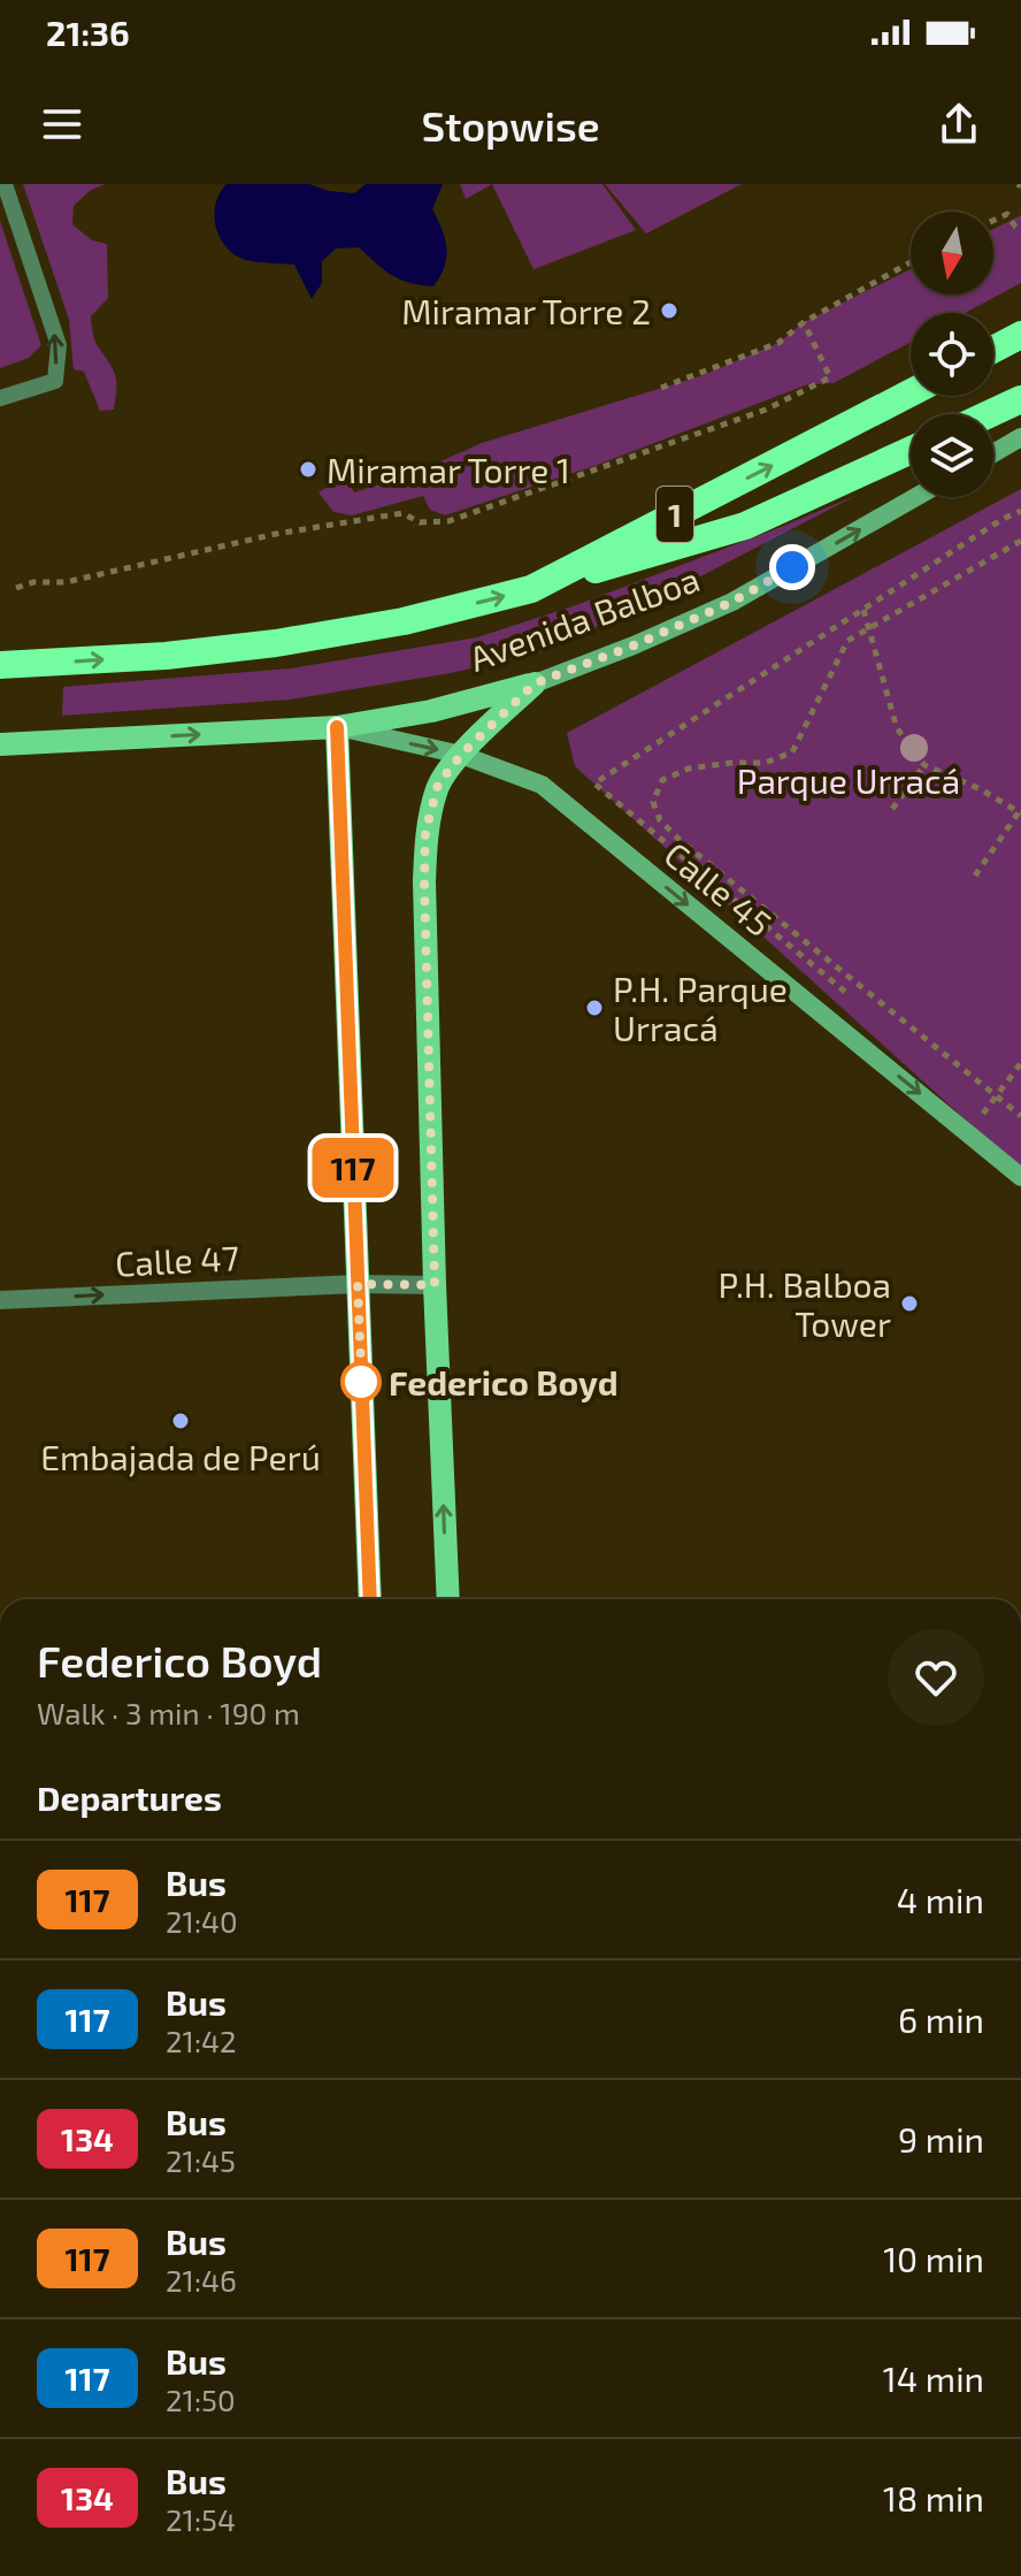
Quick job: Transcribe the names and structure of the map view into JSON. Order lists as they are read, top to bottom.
{
  "streets": {
    "highway": ["1", "Avenida Balboa"],
    "main road": ["Calle 45"],
    "street": ["Calle 47"]
  },
  "crossings": [
    ["Avenida Balboa", "Calle 45"]
  ],
  "one_way": ["Avenida Balboa", "Calle 45", "Calle 47"],
  "parks": ["Parque Urracá"],
  "places": [
    "Miramar Torre 2",
    "Miramar Torre 1",
    "P.H. Parque Urracá",
    "P.H. Balboa Tower",
    "Federico Boyd",
    "Embajada de Perú"
  ],
  "lines": ["bus line 117"],
  "north": "bottom",
  "page": {
    "status": "21:36",
    "header": "Stopwise",
    "on_map": "117",
    "heading": [
      ["Federico Boyd", "Walk · 3 min · 190 m"],
      "Departures"
    ],
    "list": [
      {
        "mark": "117",
        "name": "Bus",
        "note": "21:40",
        "value": "4 min"
      },
      {
        "mark": "117",
        "name": "Bus",
        "note": "21:42",
        "value": "6 min"
      },
      {
        "mark": "134",
        "name": "Bus",
        "note": "21:45",
        "value": "9 min"
      },
      {
        "mark": "117",
        "name": "Bus",
        "note": "21:46",
        "value": "10 min"
      },
      {
        "mark": "117",
        "name": "Bus",
        "note": "21:50",
        "value": "14 min"
      },
      {
        "mark": "134",
        "name": "Bus",
        "note": "21:54",
        "value": "18 min"
      }
    ]
  }
}
